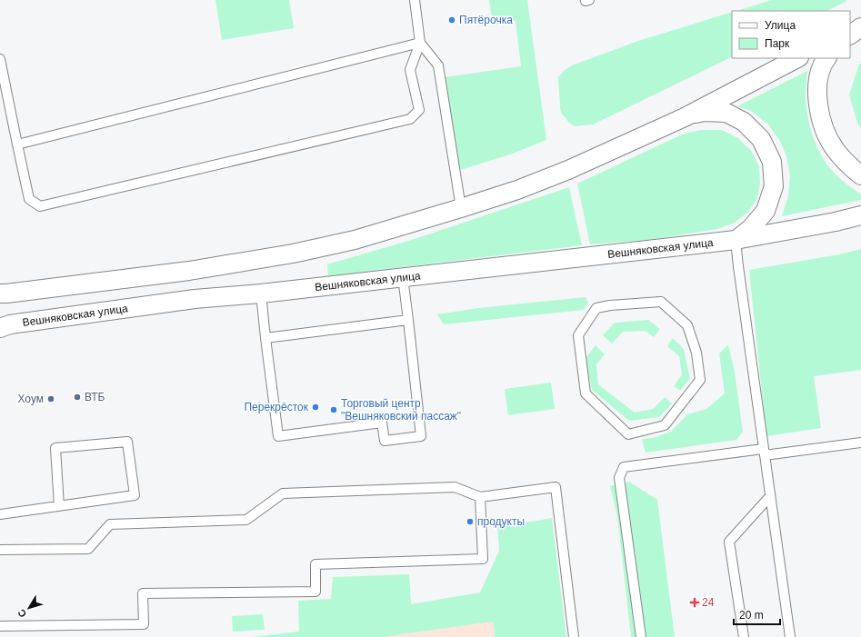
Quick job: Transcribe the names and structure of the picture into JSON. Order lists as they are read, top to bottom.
{
  "streets": {
    "street": ["Вешняковская улица"]
  },
  "places": {
    "other": [
      "Пятёрочка",
      "ВТБ",
      "Хоум",
      "Перекрёсток",
      "Торговый центр \"Вешняковский пассаж\"",
      "продукты"
    ],
    "health": ["24"]
  },
  "legend": ["Улица", "Парк"],
  "scale_bar": "20 m",
  "north": "bottom left"
}
